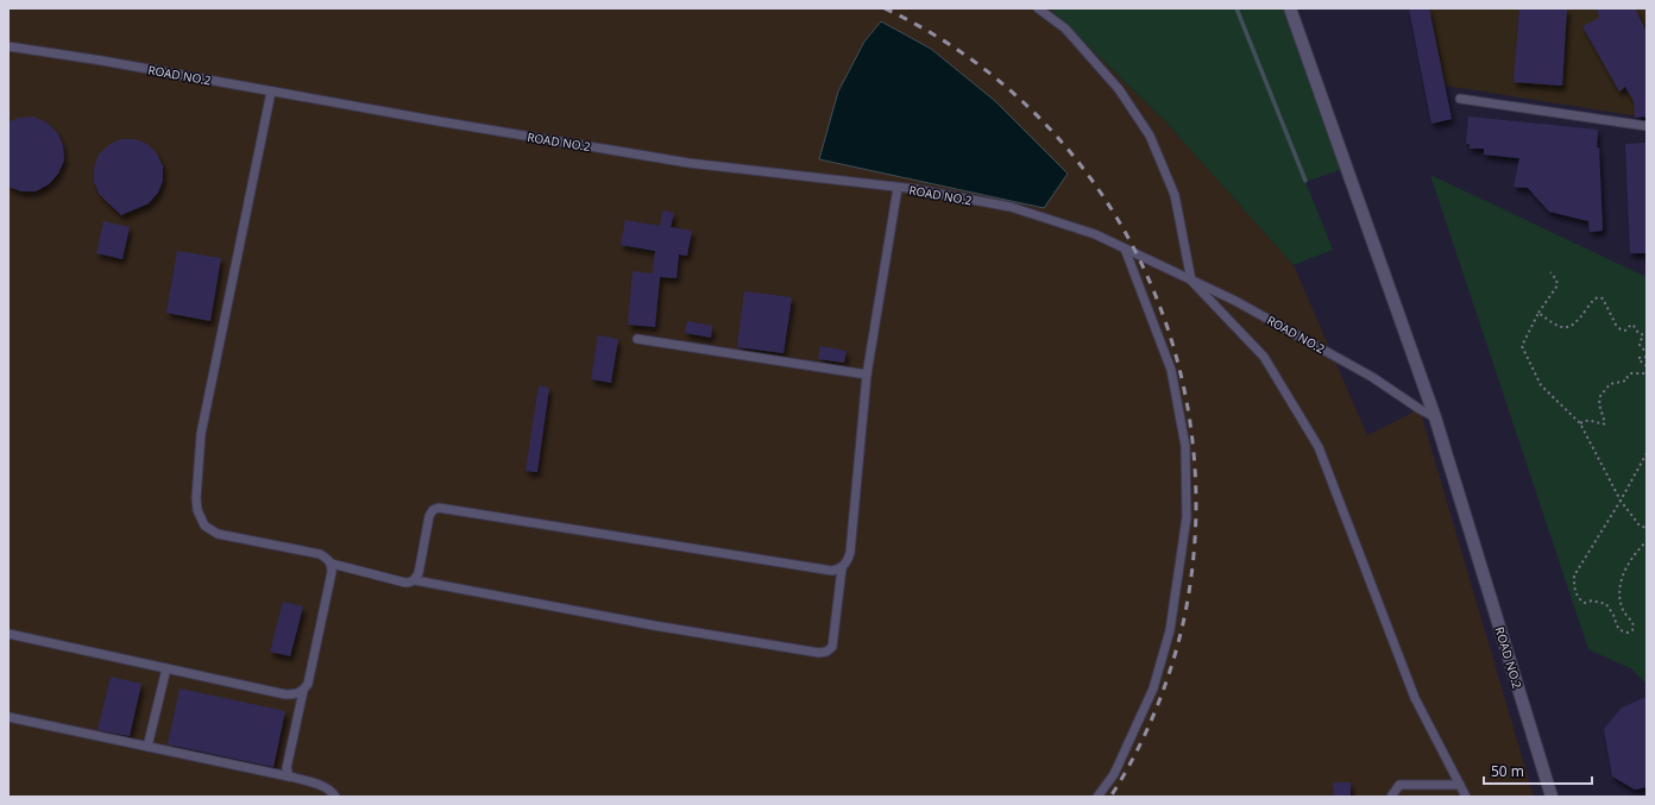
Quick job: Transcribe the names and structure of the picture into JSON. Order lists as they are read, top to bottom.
{
  "streets": {
    "street": ["ROAD NO.2"]
  },
  "scale_bar": "50 m"
}
